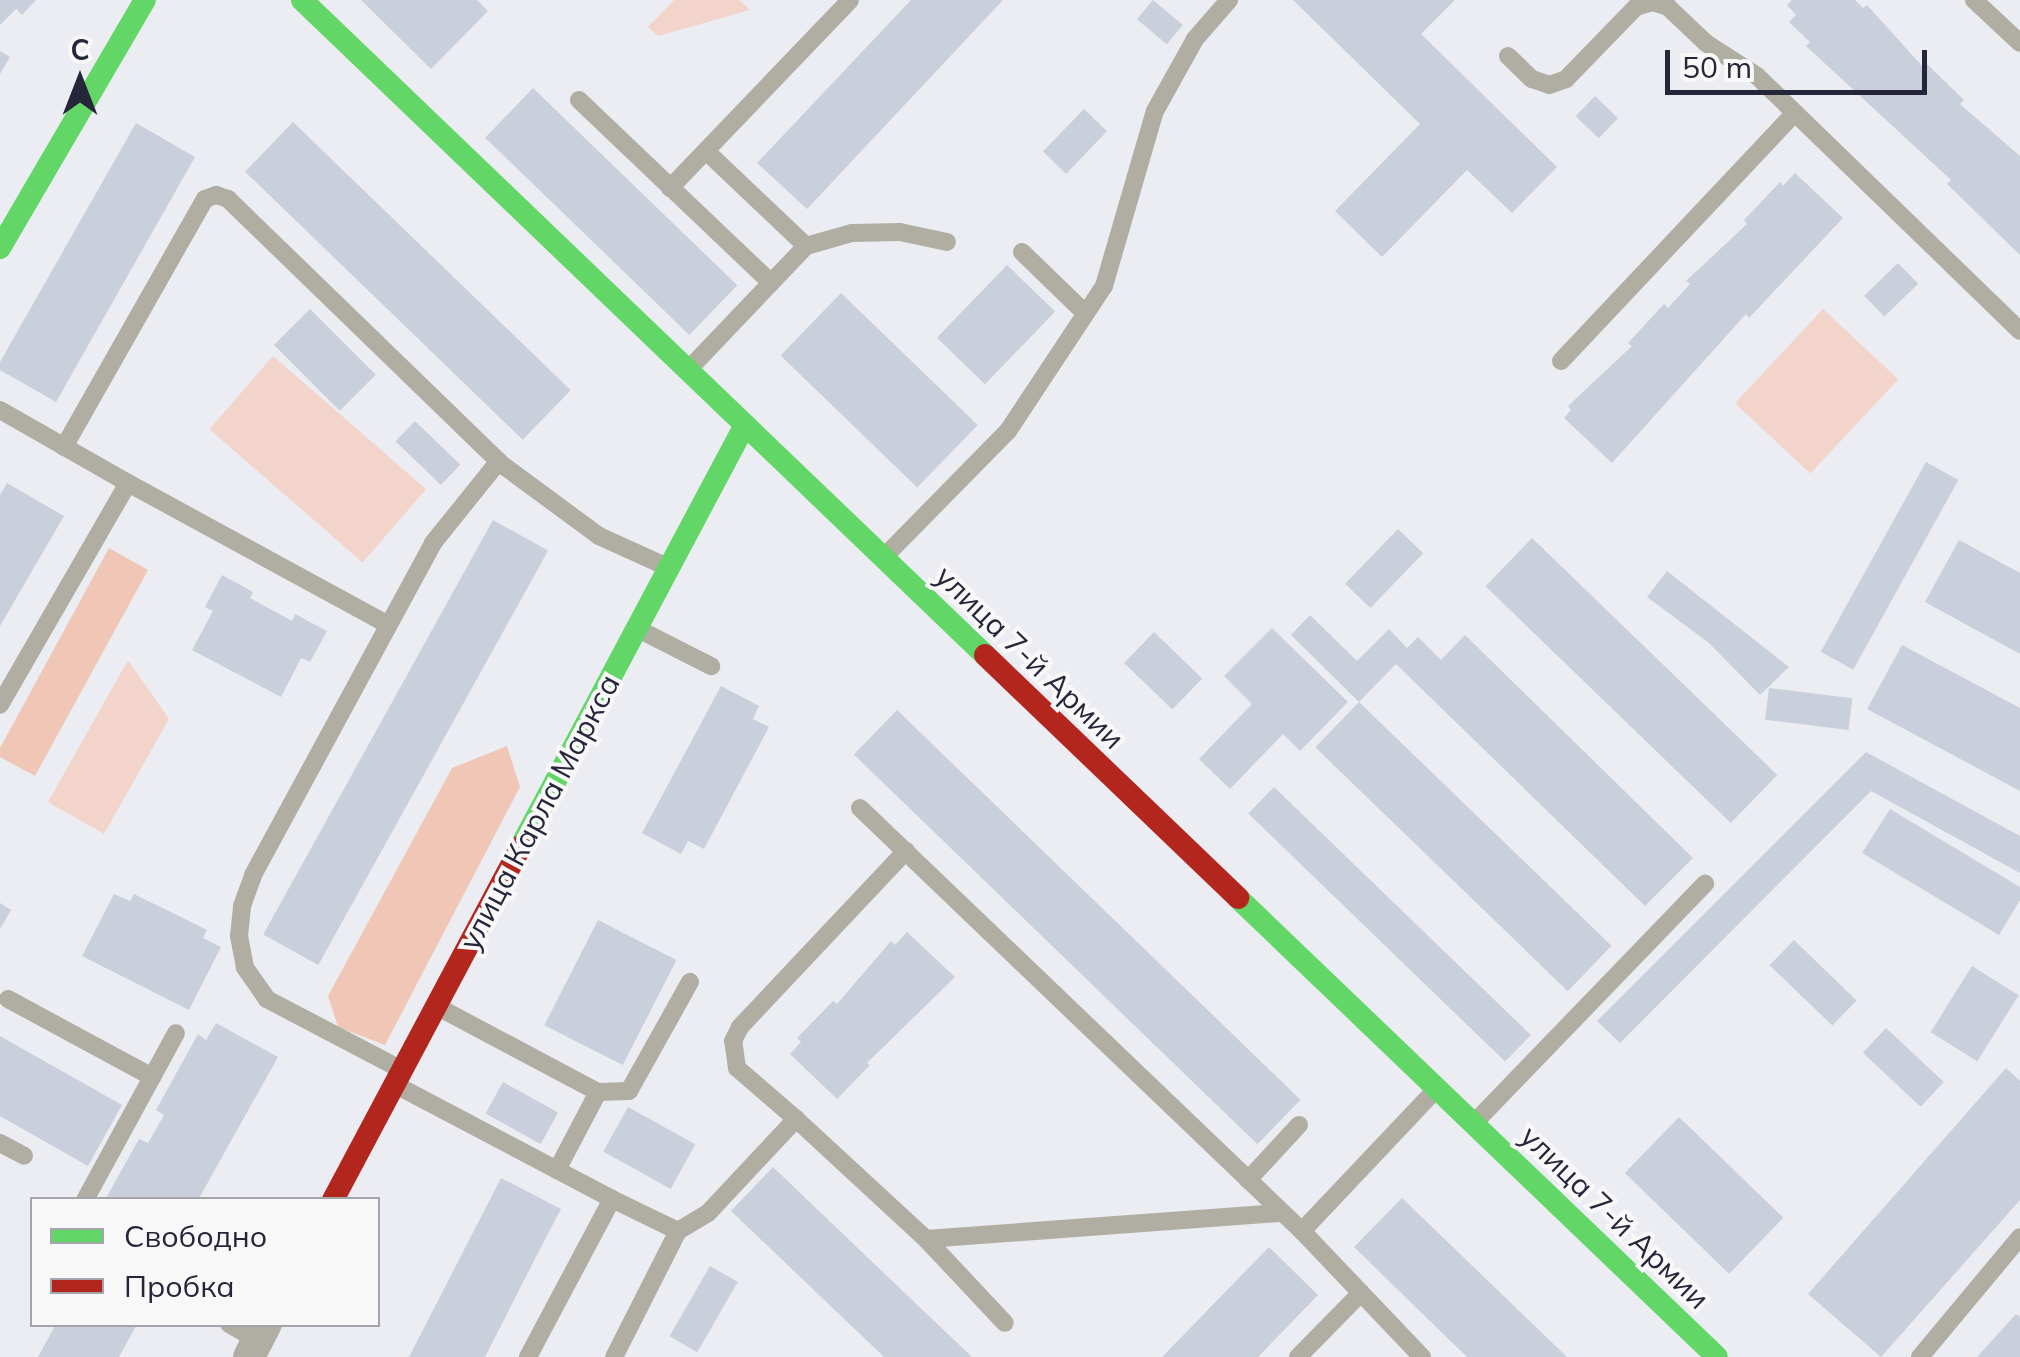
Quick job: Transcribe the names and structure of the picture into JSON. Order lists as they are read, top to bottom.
{
  "streets": {
    "street": ["улица 7-й Армии", "улица Карла Маркса"]
  },
  "crossings": [
    ["улица 7-й Армии", "улица Карла Маркса"]
  ],
  "legend": ["Свободно", "Пробка"],
  "scale_bar": "50 m",
  "north": "top"
}
